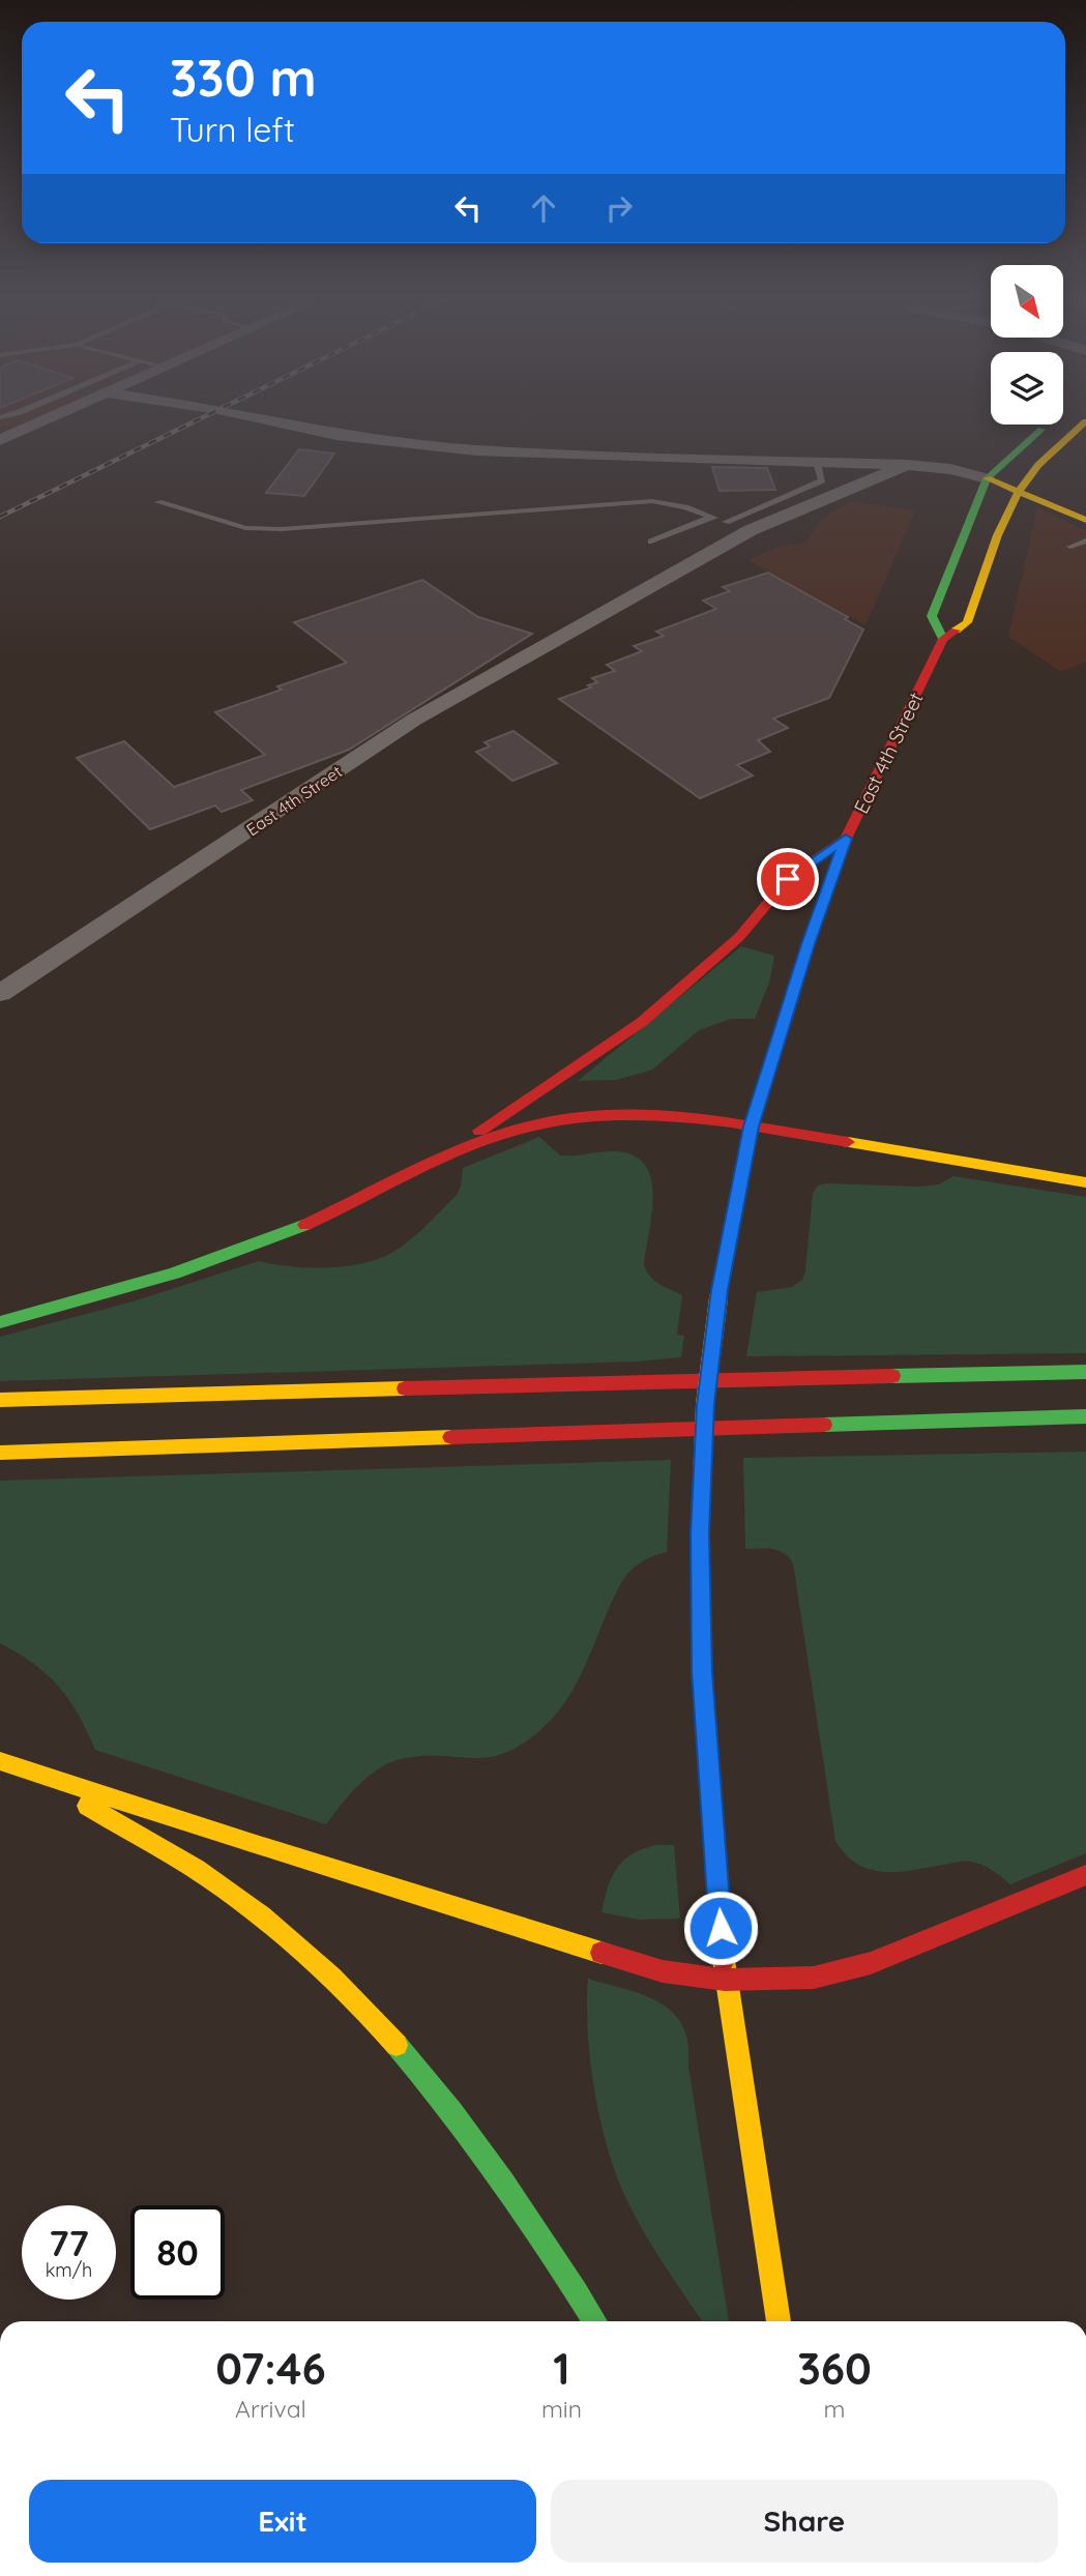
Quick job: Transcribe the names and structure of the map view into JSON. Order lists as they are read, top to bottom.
{
  "streets": {
    "main road": ["East 4th Street"]
  },
  "north": "bottom right",
  "page": {
    "turn": ["330 m", "Turn left"],
    "speed": "77 km/h",
    "limit": "80",
    "eta": [
      "07:46",
      "Arrival",
      "1",
      "min",
      "360",
      "m"
    ],
    "buttons": ["Exit", "Share"]
  }
}
